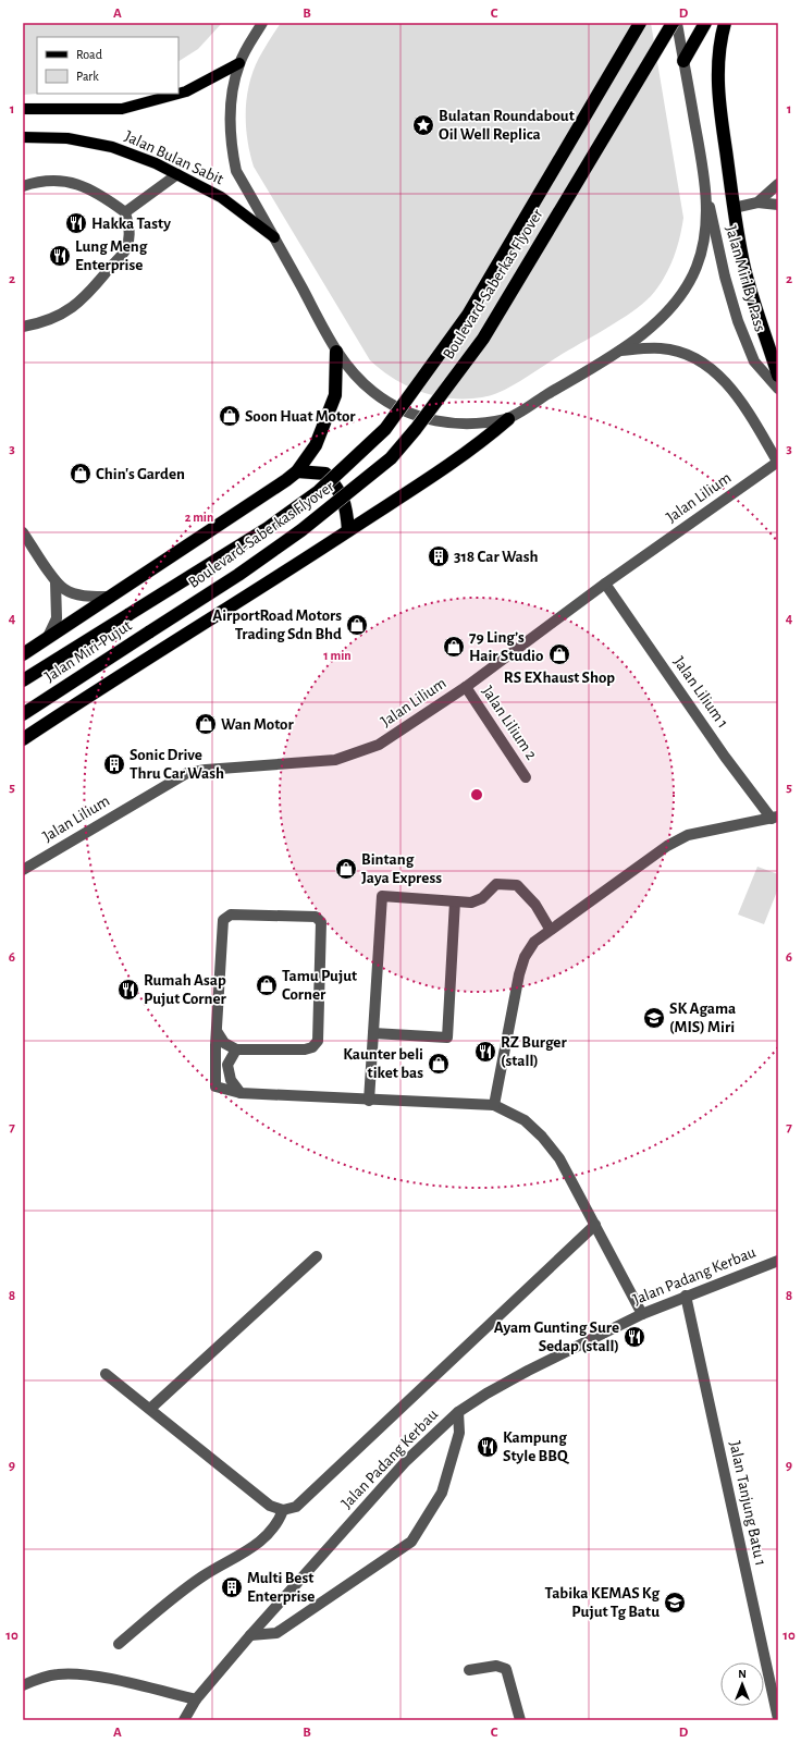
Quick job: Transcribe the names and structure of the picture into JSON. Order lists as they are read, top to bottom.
{
  "streets": {
    "highway": ["Boulevard-Saberkas Flyover", "Jalan Miri-Pujut"],
    "main road": ["Jalan Bulan Sabit"],
    "street": [
      "Jalan Miri By Pass",
      "Jalan Lilium",
      "Jalan Lilium 1",
      "Jalan Lilium 2",
      "Jalan Padang Kerbau",
      "Jalan Tanjung Batu 1"
    ]
  },
  "crossings": [
    ["Boulevard-Saberkas Flyover", "Jalan Miri-Pujut"],
    ["Jalan Lilium", "Jalan Lilium 1"],
    ["Jalan Lilium", "Jalan Lilium 2"],
    ["Jalan Padang Kerbau", "Jalan Tanjung Batu 1"]
  ],
  "places": {
    "place": ["Bulatan Roundabout Oil Well Replica"],
    "restaurant": [
      "Hakka Tasty",
      "Lung Meng Enterprise",
      "Rumah Asap Pujut Corner",
      "RZ Burger (stall)",
      "Ayam Gunting Sure Sedap (stall)",
      "Kampung Style BBQ"
    ],
    "shop": [
      "Soon Huat Motor",
      "Chin's Garden",
      "AirportRoad Motors Trading Sdn Bhd",
      "79 Ling’s Hair Studio",
      "RS EXhaust Shop",
      "Wan Motor",
      "Bintang Jaya Express",
      "Tamu Pujut Corner",
      "Kaunter beli tiket bas"
    ],
    "building": ["318 Car Wash", "Sonic Drive Thru Car Wash", "Multi Best Enterprise"],
    "school or university": ["SK Agama (MIS) Miri", "Tabika KEMAS Kg Pujut Tg Batu"]
  },
  "legend": ["Road", "Park"],
  "north": "top",
  "grid": {
    "columns": [
      "A",
      "B",
      "C",
      "D"
    ],
    "rows": [
      "1",
      "2",
      "3",
      "4",
      "5",
      "6",
      "7",
      "8",
      "9",
      "10"
    ]
  },
  "rings": ["2 min", "1 min"]
}
